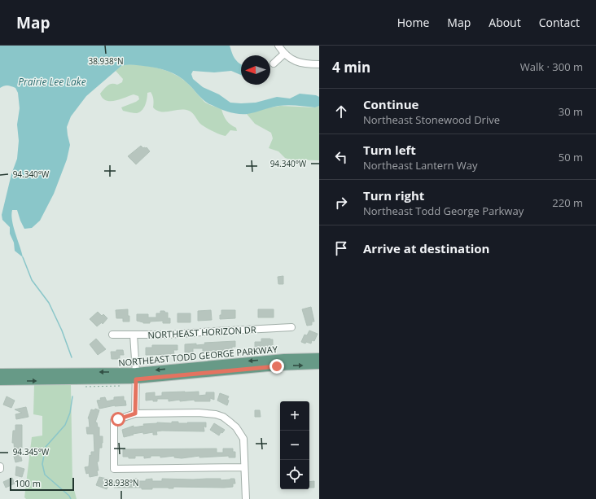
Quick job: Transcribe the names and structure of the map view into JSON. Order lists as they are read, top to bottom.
{
  "streets": {
    "main road": ["NORTHEAST TODD GEORGE PARKWAY"],
    "street": ["NORTHEAST HORIZON DR"]
  },
  "water": ["Prairie Lee Lake"],
  "scale_bar": "100 m",
  "north": "left",
  "page": {
    "header": "Map",
    "nav": [
      "Home",
      "Map",
      "About",
      "Contact"
    ],
    "heading": ["4 min", "Walk · 300 m"],
    "list": [
      ["Continue", "Northeast Stonewood Drive", "30 m"],
      ["Turn left", "Northeast Lantern Way", "50 m"],
      ["Turn right", "Northeast Todd George Parkway", "220 m"],
      "Arrive at destination"
    ],
    "map_buttons": ["+", "−"],
    "scale": "100 m"
  },
  "coordinates": ["38.938°N", "94.340°W", "94.345°W"]
}
